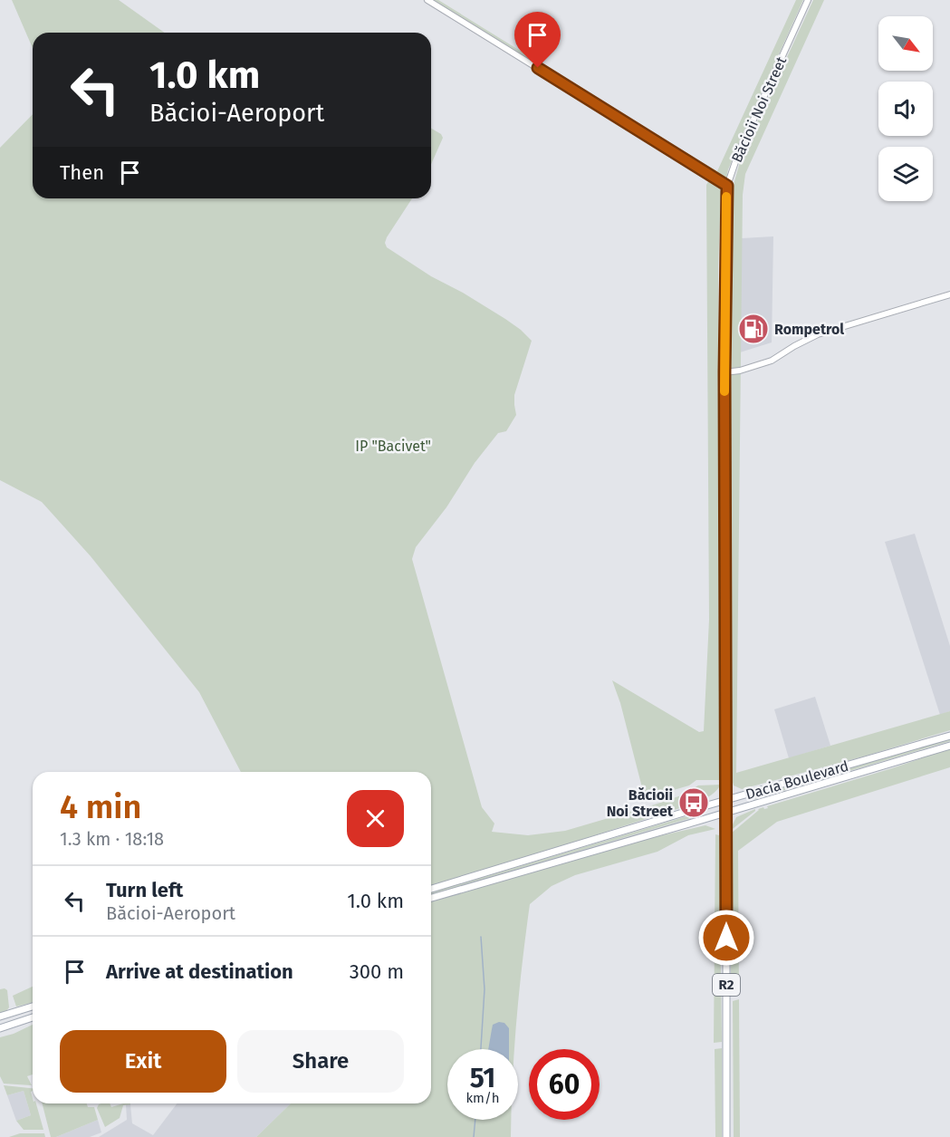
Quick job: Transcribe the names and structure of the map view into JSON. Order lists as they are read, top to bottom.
{
  "streets": {
    "main road": ["Băcioii Noi Street", "Dacia Boulevard", "R2"]
  },
  "crossings": [
    ["Băcioii Noi Street", "Dacia Boulevard"]
  ],
  "parks": ["IP \"Bacivet\""],
  "places": {
    "fuel station": ["Rompetrol"],
    "bus stop": ["Băcioii Noi Street"]
  },
  "north": "bottom right",
  "page": {
    "turn": ["1.0 km", "Băcioi-Aeroport"],
    "then": "Then",
    "heading": ["4 min", "1.3 km · 18:18"],
    "list": [
      {
        "name": "Turn left",
        "note": "Băcioi-Aeroport",
        "value": "1.0 km"
      },
      {
        "name": "Arrive at destination",
        "value": "300 m"
      }
    ],
    "buttons": ["Exit", "Share"],
    "speed": "51 km/h",
    "limit": "60"
  }
}
